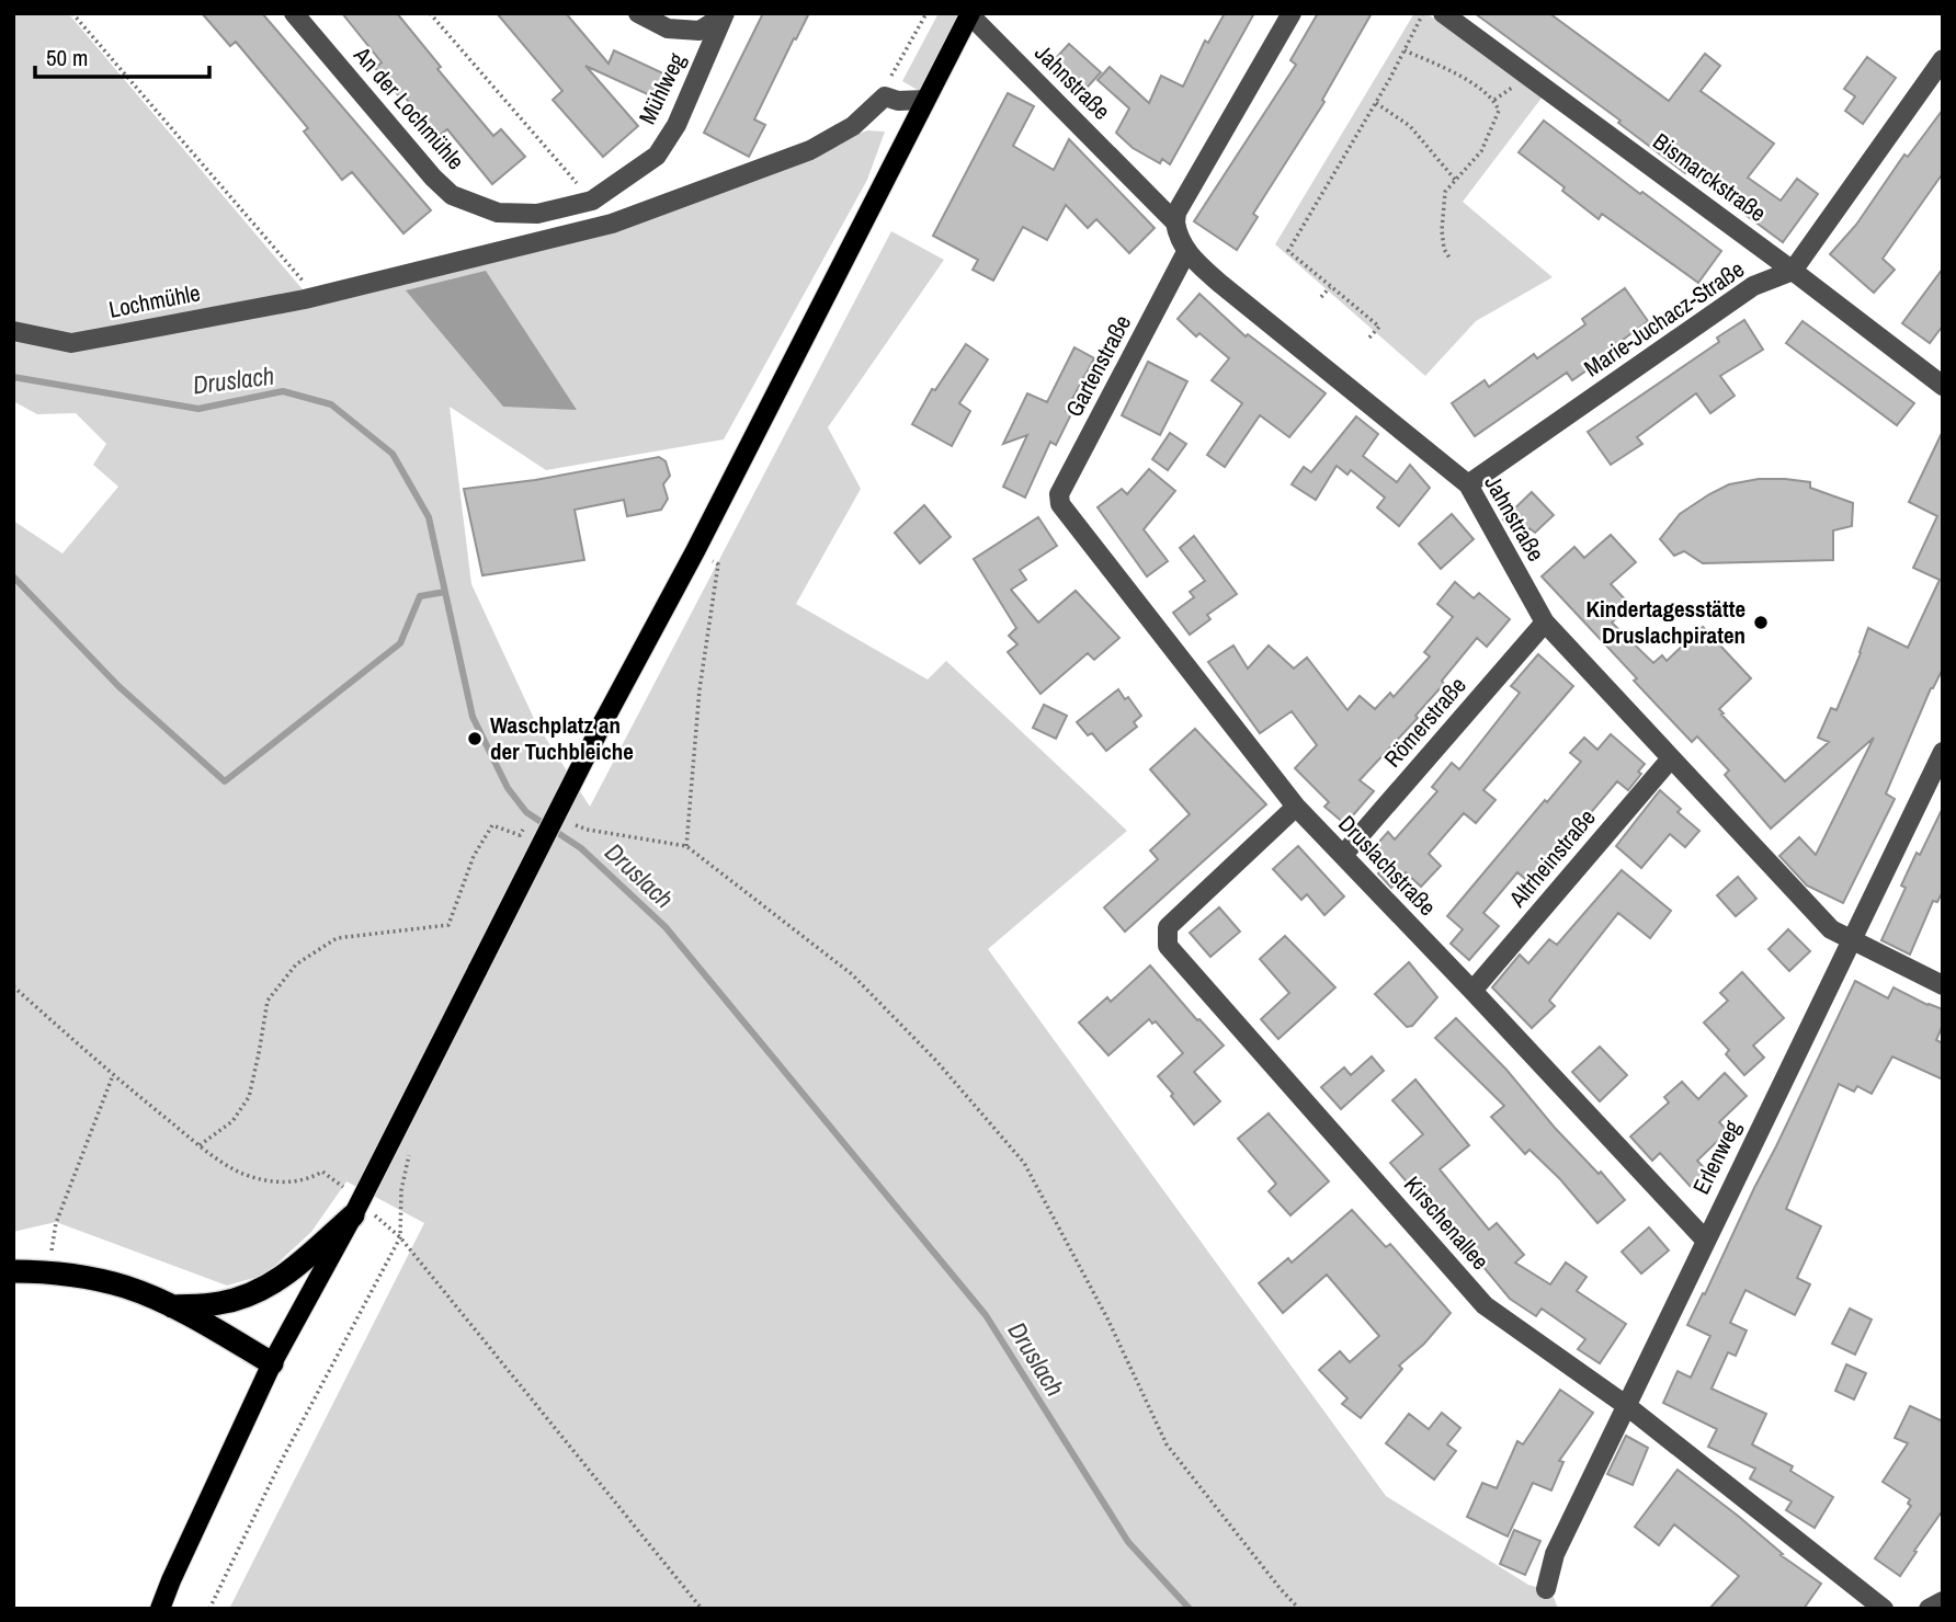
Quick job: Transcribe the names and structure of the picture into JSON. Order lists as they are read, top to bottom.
{
  "streets": {
    "street": [
      "Jahnstraße",
      "Mühlweg",
      "An der Lochmühle",
      "Bismarckstraße",
      "Lochmühle",
      "Marie-Juchacz-Straße",
      "Gartenstraße",
      "Römerstraße",
      "Altrheinstraße",
      "Druslachstraße",
      "Erlenweg",
      "Kirschenallee"
    ]
  },
  "crossings": [
    ["Jahnstraße", "Marie-Juchacz-Straße"],
    ["Jahnstraße", "Gartenstraße"],
    ["Jahnstraße", "Römerstraße"],
    ["Jahnstraße", "Altrheinstraße"],
    ["Jahnstraße", "Erlenweg"],
    ["Mühlweg", "An der Lochmühle"],
    ["Bismarckstraße", "Marie-Juchacz-Straße"],
    ["Gartenstraße", "Druslachstraße"],
    ["Römerstraße", "Druslachstraße"],
    ["Altrheinstraße", "Druslachstraße"],
    ["Druslachstraße", "Erlenweg"],
    ["Druslachstraße", "Kirschenallee"],
    ["Erlenweg", "Kirschenallee"]
  ],
  "water": ["Druslach"],
  "places": ["Kindertagesstätte Druslachpiraten", "Waschplatz an der Tuchbleiche"],
  "scale_bar": "50 m"
}
